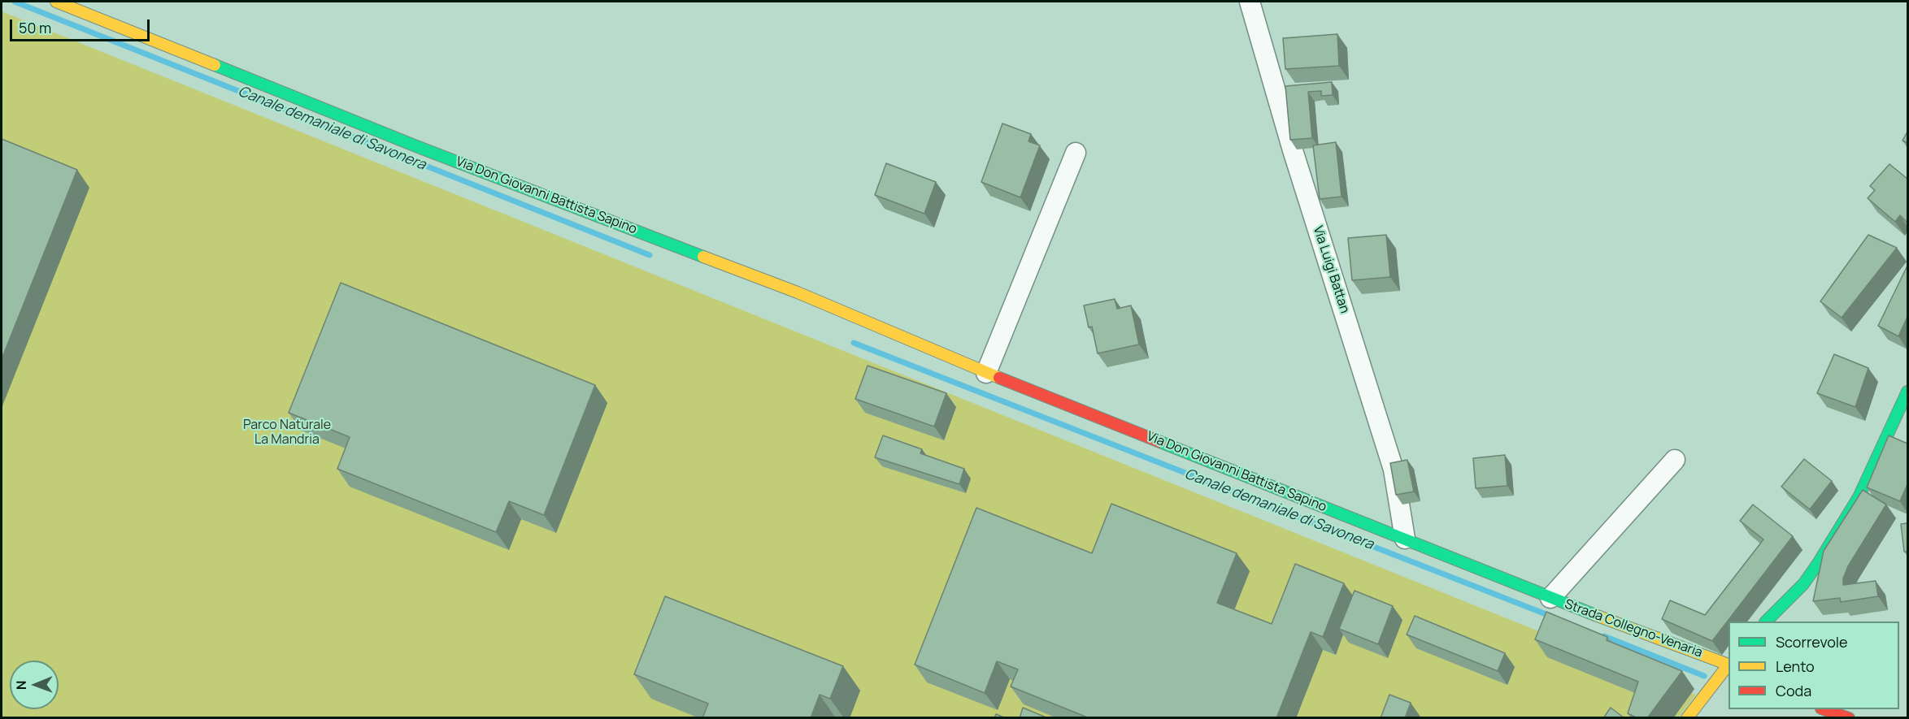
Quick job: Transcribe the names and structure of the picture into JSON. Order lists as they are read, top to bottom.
{
  "streets": {
    "street": ["Via Don Giovanni Battista Sapino", "Via Luigi Battan", "Strada Collegno-Venaria"]
  },
  "crossings": [
    ["Via Don Giovanni Battista Sapino", "Via Luigi Battan"],
    ["Via Don Giovanni Battista Sapino", "Strada Collegno-Venaria"]
  ],
  "water": ["Canale demaniale di Savonera"],
  "parks": ["Parco Naturale La Mandria"],
  "legend": ["Scorrevole", "Lento", "Coda"],
  "scale_bar": "50 m",
  "north": "left"
}
